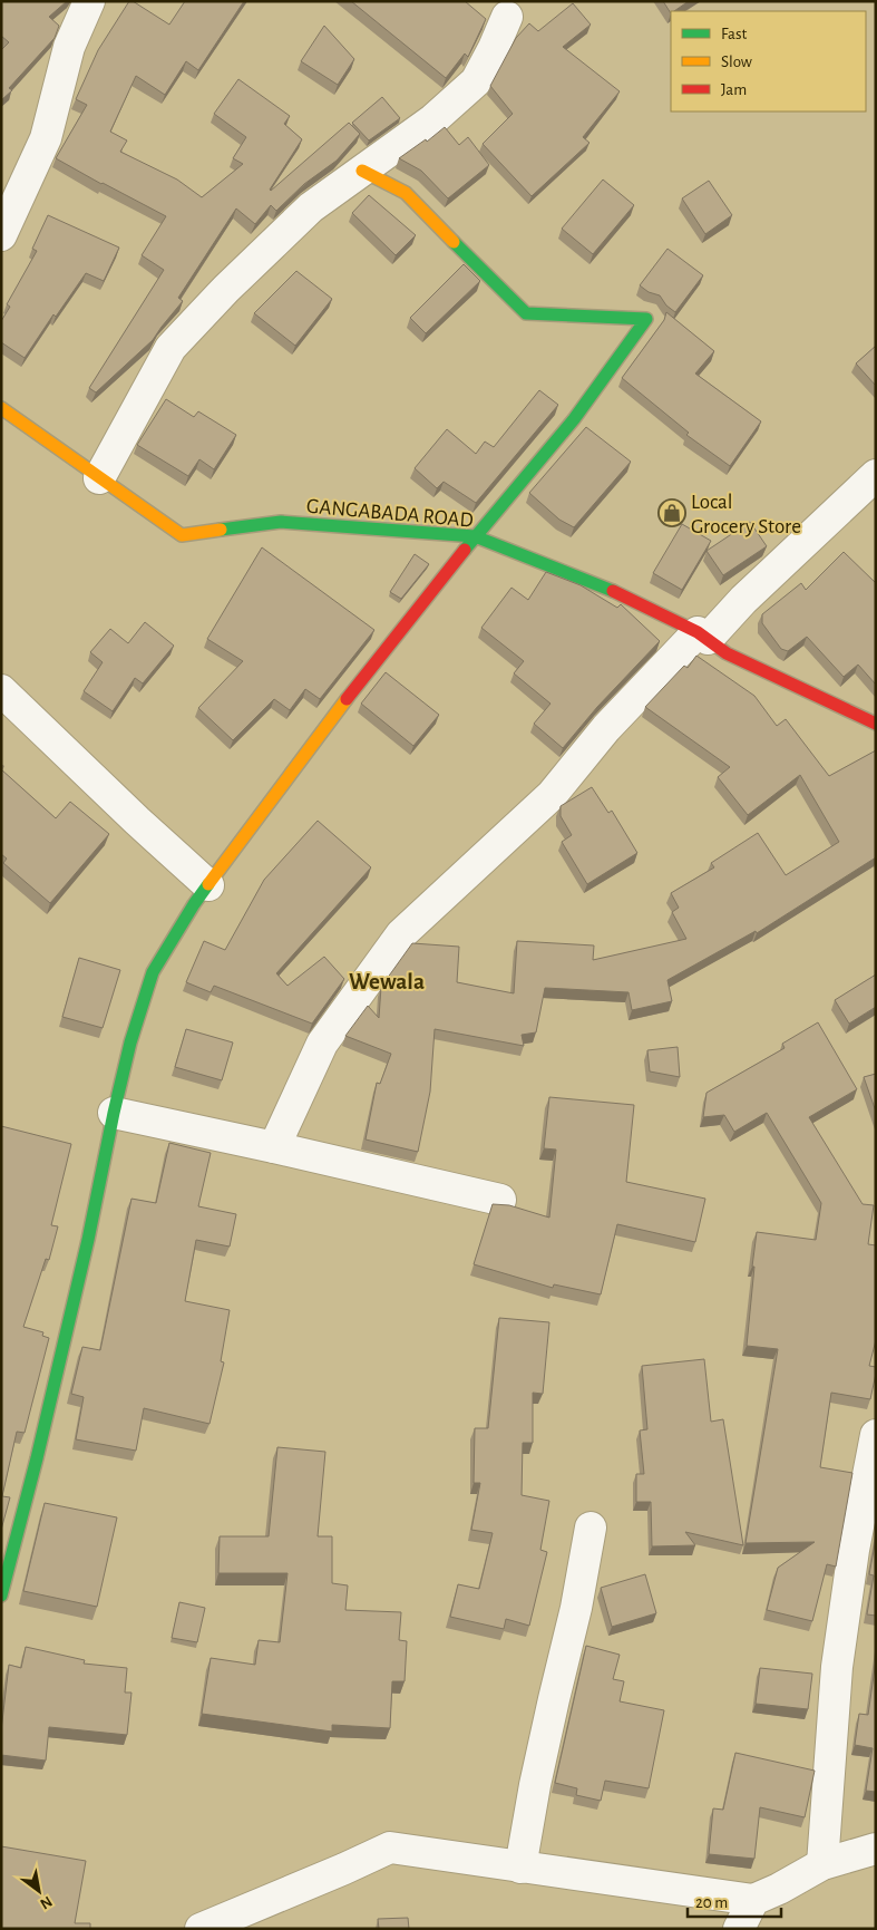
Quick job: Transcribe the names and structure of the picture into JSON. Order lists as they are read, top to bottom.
{
  "streets": {
    "street": ["GANGABADA ROAD"]
  },
  "districts": ["Wewala"],
  "places": {
    "shop": ["Local Grocery Store"]
  },
  "legend": ["Fast", "Slow", "Jam"],
  "scale_bar": "20 m",
  "north": "bottom right"
}
